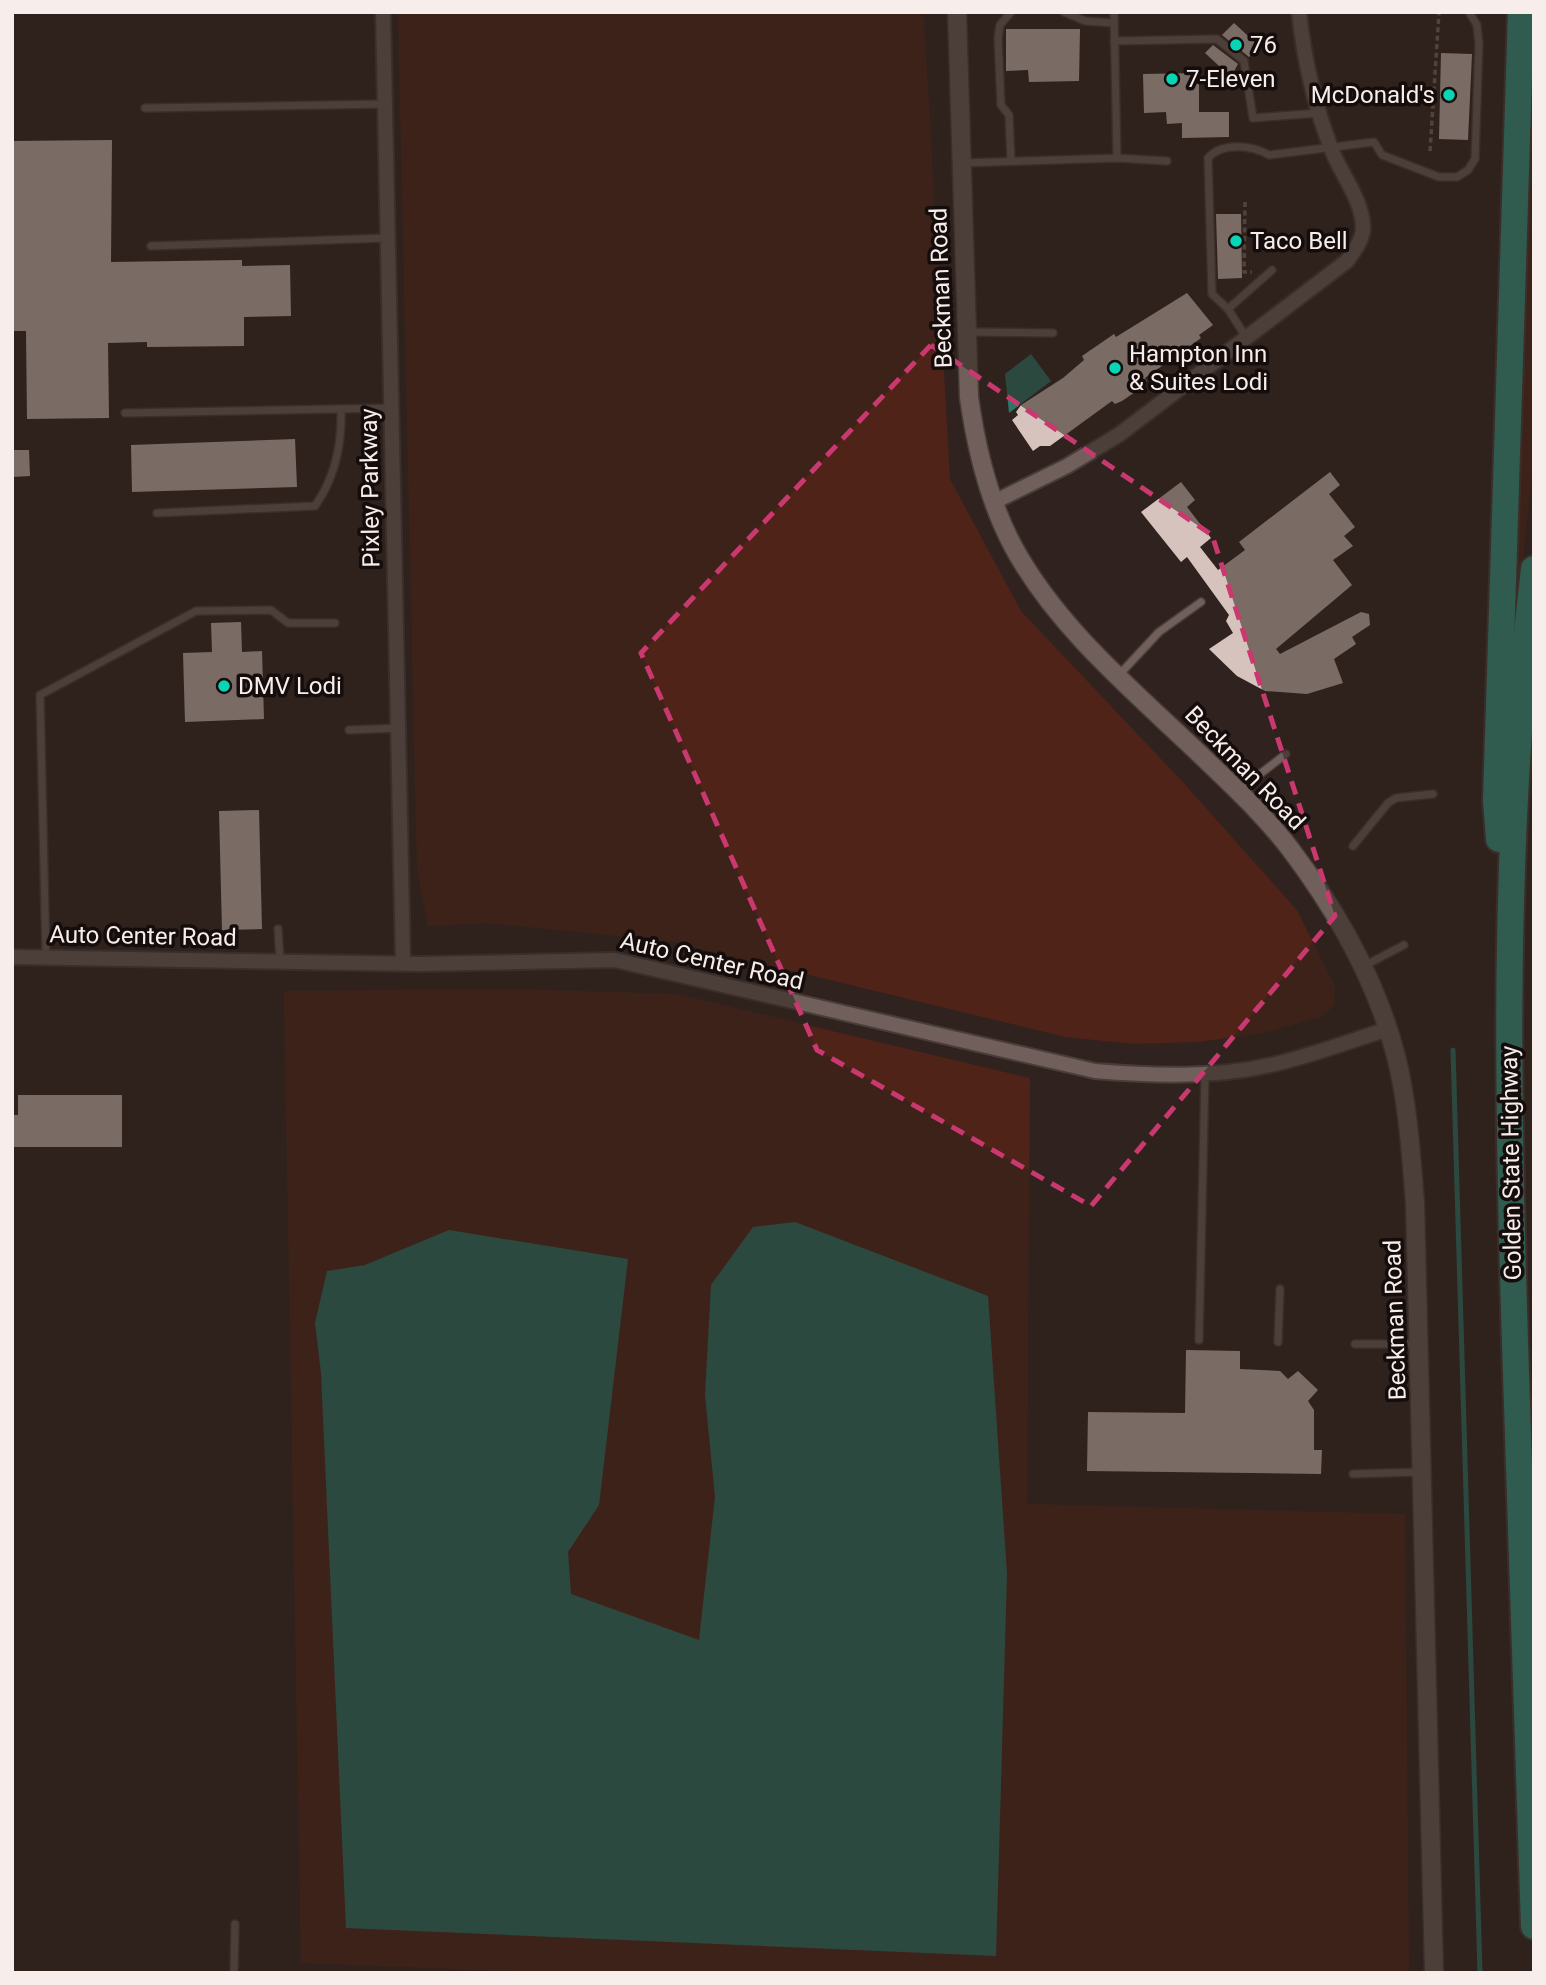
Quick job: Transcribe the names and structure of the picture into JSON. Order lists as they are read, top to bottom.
{
  "streets": {
    "highway": ["Golden State Highway"],
    "street": ["Beckman Road", "Pixley Parkway", "Auto Center Road"]
  },
  "crossings": [
    ["Beckman Road", "Auto Center Road"],
    ["Pixley Parkway", "Auto Center Road"]
  ],
  "places": [
    "76",
    "7-Eleven",
    "McDonald's",
    "Taco Bell",
    "Hampton Inn & Suites Lodi",
    "DMV Lodi"
  ]
}
